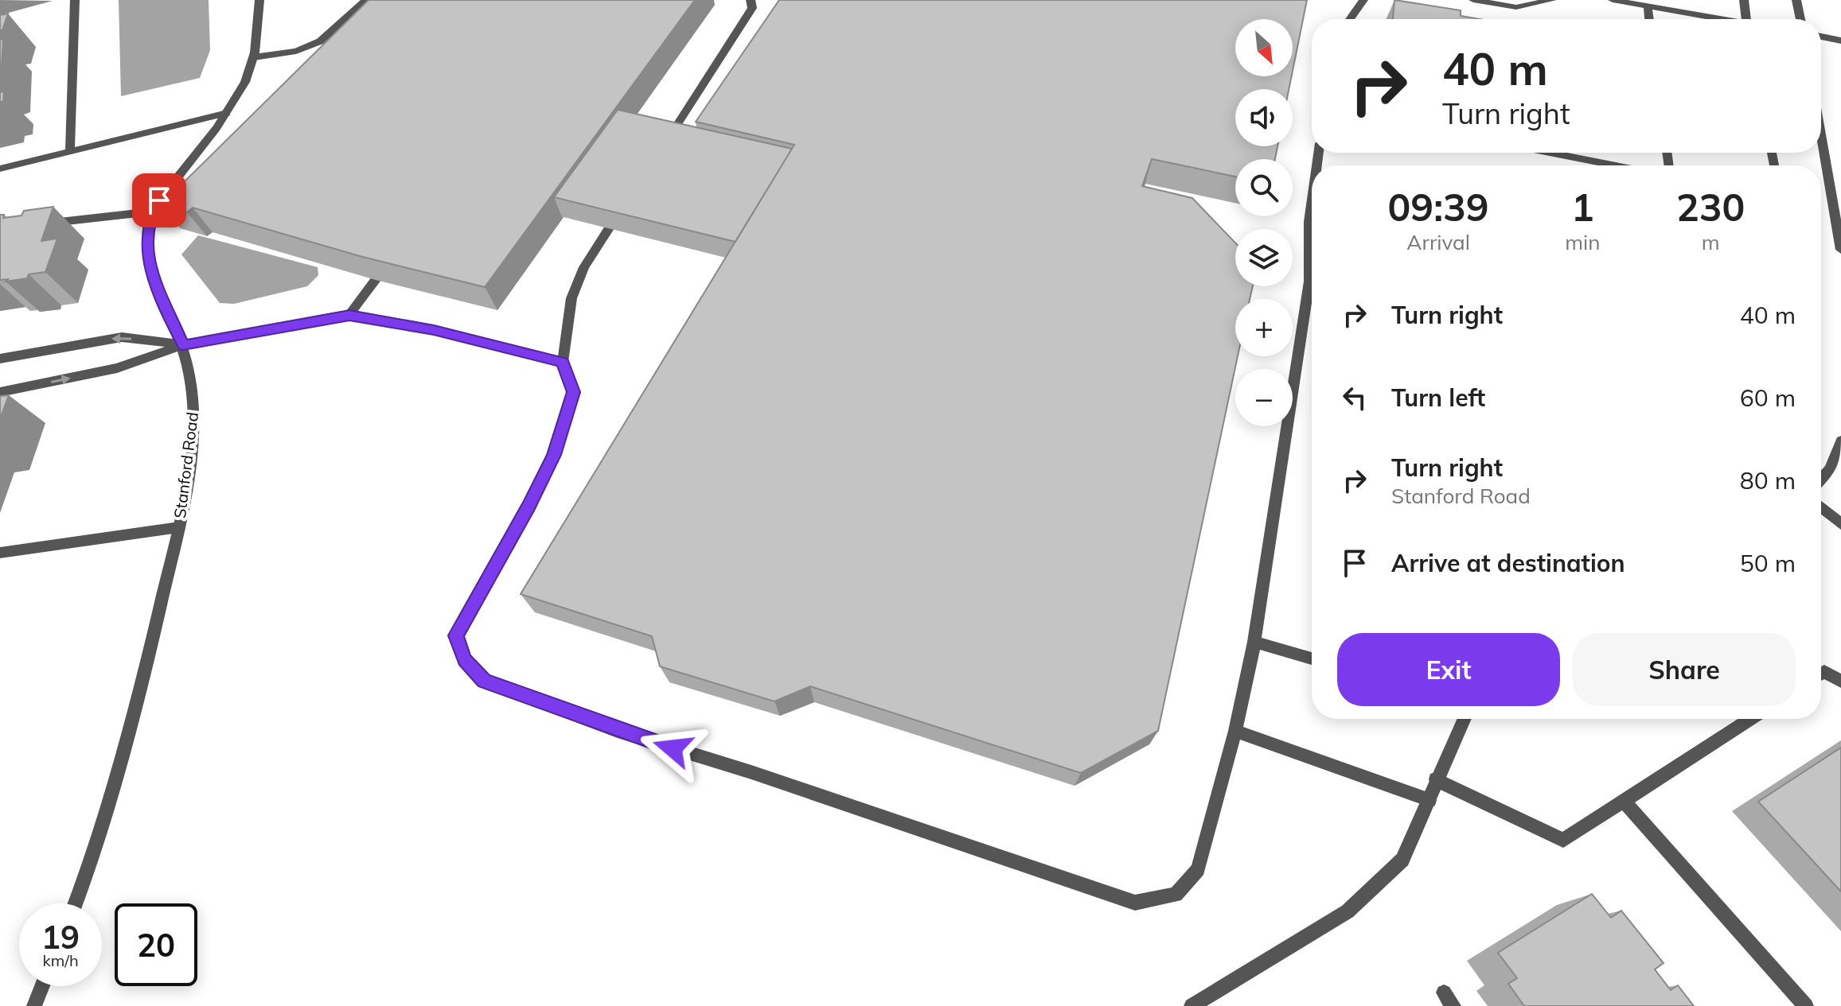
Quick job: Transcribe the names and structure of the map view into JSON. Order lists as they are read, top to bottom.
{
  "streets": {
    "street": ["Stanford Road"]
  },
  "north": "bottom right",
  "page": {
    "map_buttons": ["+", "−"],
    "turn": ["40 m", "Turn right"],
    "eta": [
      "09:39",
      "Arrival",
      "1",
      "min",
      "230",
      "m"
    ],
    "list": [
      {
        "name": "Turn right",
        "value": "40 m"
      },
      {
        "name": "Turn left",
        "value": "60 m"
      },
      {
        "name": "Turn right",
        "note": "Stanford Road",
        "value": "80 m"
      },
      {
        "name": "Arrive at destination",
        "value": "50 m"
      }
    ],
    "buttons": ["Exit", "Share"],
    "speed": "19 km/h",
    "limit": "20"
  }
}
